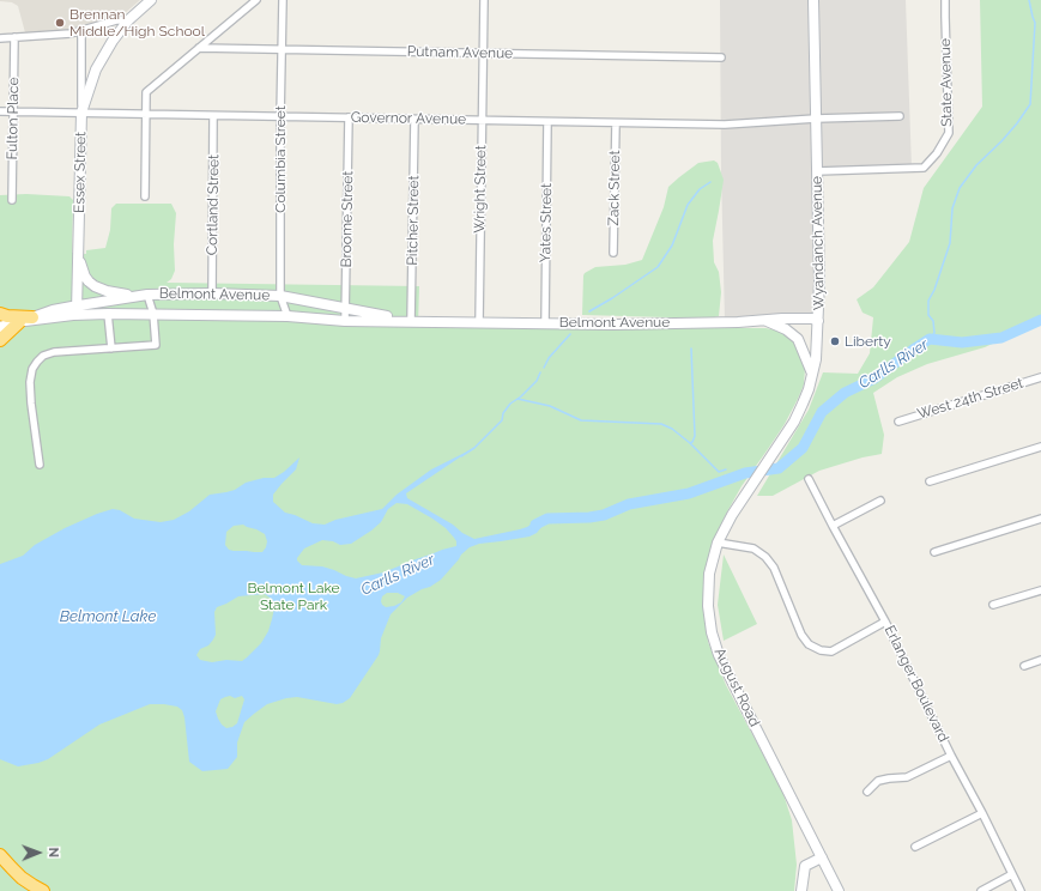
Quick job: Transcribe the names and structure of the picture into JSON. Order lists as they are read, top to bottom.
{
  "streets": {
    "street": [
      "Putnam Avenue",
      "State Avenue",
      "Fulton Place",
      "Governor Avenue",
      "Columbia Street",
      "Essex Street",
      "Zack Street",
      "Wright Street",
      "Cortland Street",
      "Broome Street",
      "Pitcher Street",
      "Yates Street",
      "Wyandanch Avenue",
      "Belmont Avenue",
      "West 24th Street",
      "Erlanger Boulevard",
      "August Road"
    ]
  },
  "crossings": [
    ["Putnam Avenue", "Columbia Street"],
    ["Putnam Avenue", "Wright Street"],
    ["State Avenue", "Wyandanch Avenue"],
    ["Fulton Place", "Governor Avenue"],
    ["Governor Avenue", "Columbia Street"],
    ["Governor Avenue", "Essex Street"],
    ["Governor Avenue", "Zack Street"],
    ["Governor Avenue", "Wright Street"],
    ["Governor Avenue", "Cortland Street"],
    ["Governor Avenue", "Broome Street"],
    ["Governor Avenue", "Pitcher Street"],
    ["Governor Avenue", "Yates Street"],
    ["Governor Avenue", "Wyandanch Avenue"],
    ["Columbia Street", "Belmont Avenue"],
    ["Essex Street", "Belmont Avenue"],
    ["Wright Street", "Belmont Avenue"],
    ["Cortland Street", "Belmont Avenue"],
    ["Broome Street", "Belmont Avenue"],
    ["Pitcher Street", "Belmont Avenue"],
    ["Yates Street", "Belmont Avenue"],
    ["Wyandanch Avenue", "Belmont Avenue"],
    ["Wyandanch Avenue", "August Road"]
  ],
  "water": ["Carlls River", "Belmont Lake"],
  "parks": ["Belmont Lake State Park"],
  "places": ["Brennan Middle/High School", "Liberty"],
  "north": "right"
}
